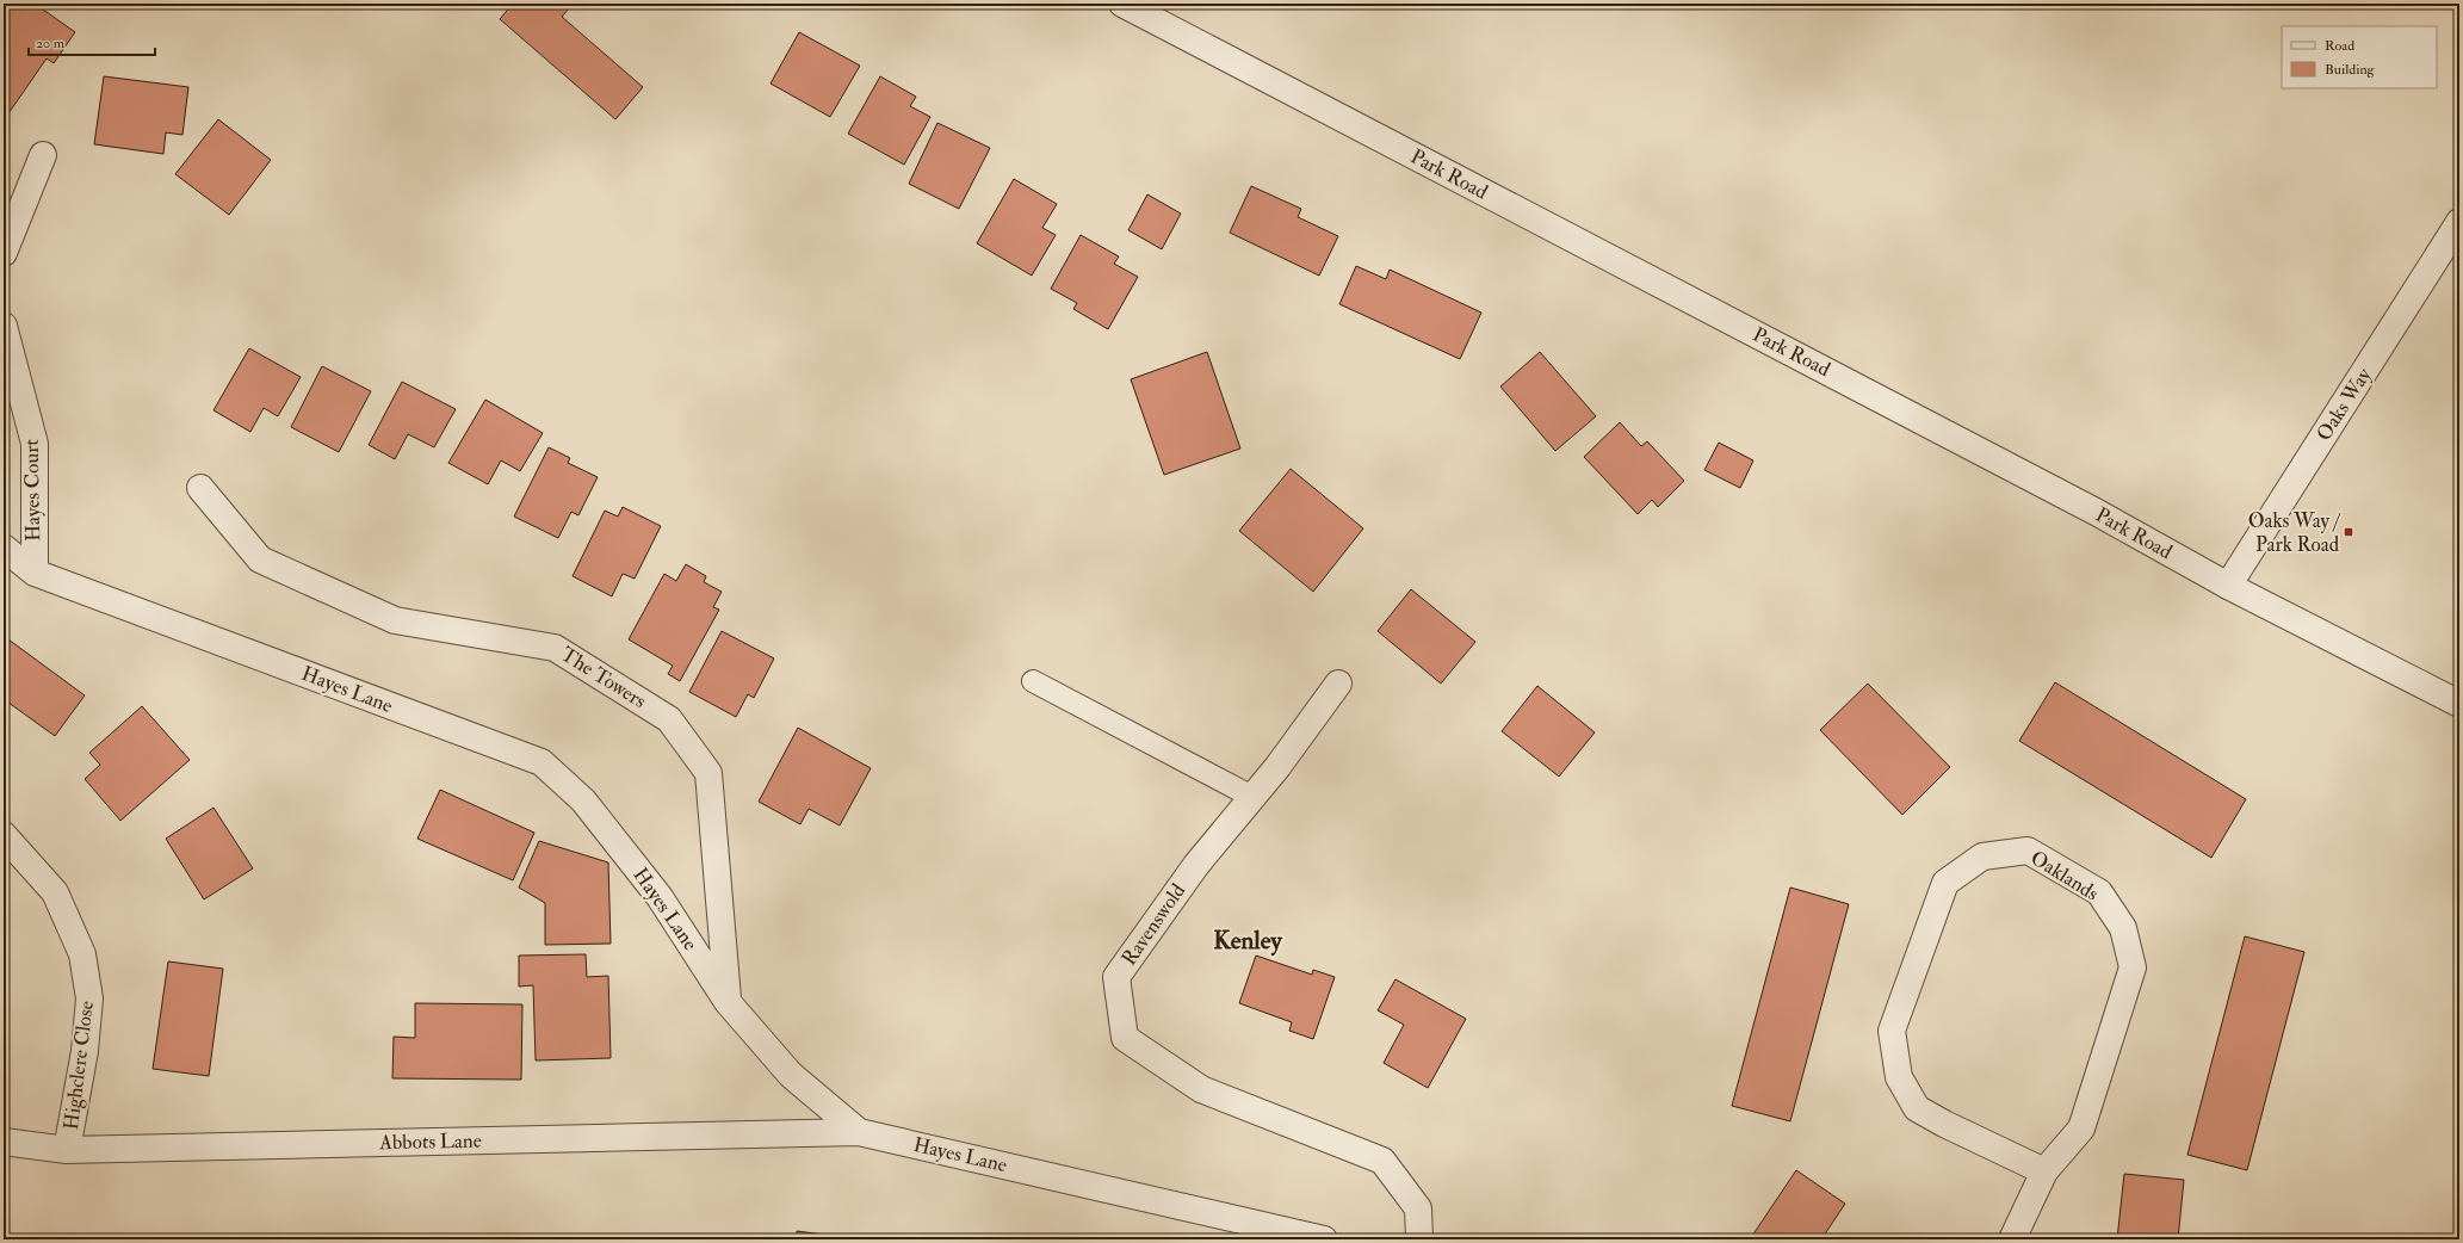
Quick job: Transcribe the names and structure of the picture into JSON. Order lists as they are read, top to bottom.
{
  "streets": {
    "street": [
      "Park Road",
      "Oaks Way",
      "Hayes Court",
      "The Towers",
      "Hayes Lane",
      "Oaklands",
      "Ravenswold",
      "Highclere Close",
      "Abbots Lane"
    ]
  },
  "crossings": [
    ["Park Road", "Oaks Way"],
    ["Hayes Court", "Hayes Lane"],
    ["The Towers", "Hayes Lane"],
    ["Hayes Lane", "Abbots Lane"],
    ["Highclere Close", "Abbots Lane"]
  ],
  "districts": ["Kenley"],
  "places": {
    "transit": ["Oaks Way / Park Road"]
  },
  "legend": ["Road", "Building"],
  "scale_bar": "20 m"
}
